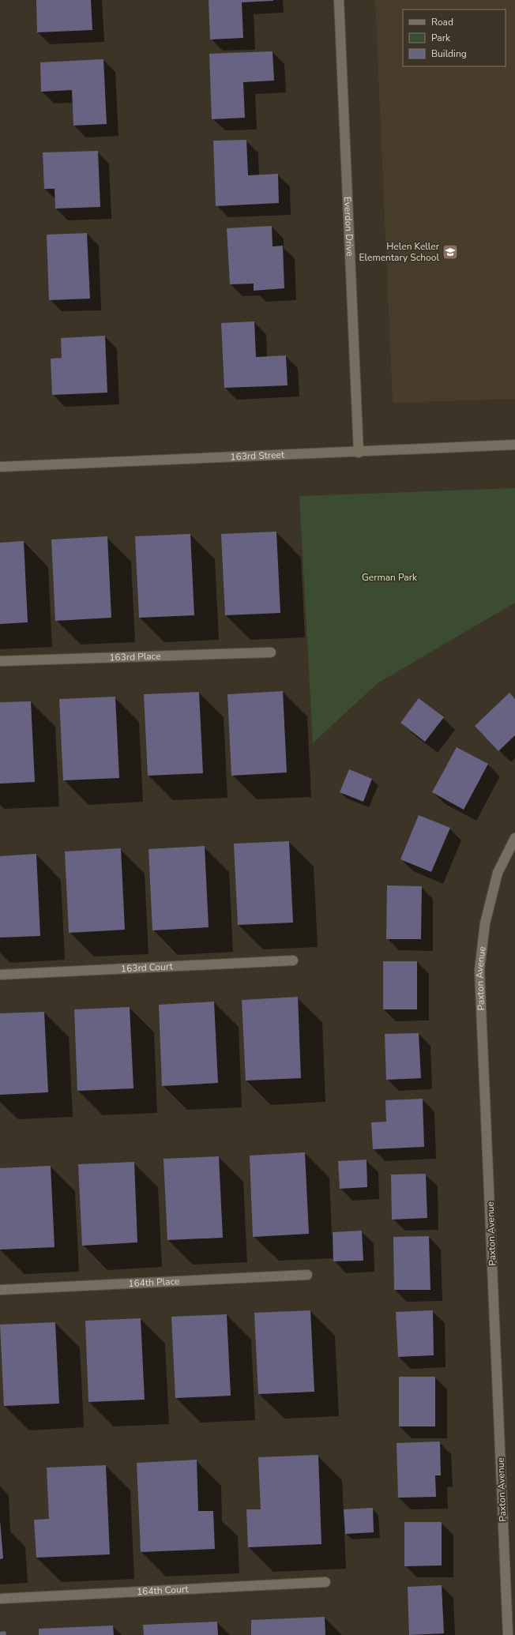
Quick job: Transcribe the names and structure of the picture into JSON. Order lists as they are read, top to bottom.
{
  "streets": {
    "street": [
      "Everdon Drive",
      "163rd Street",
      "163rd Place",
      "163rd Court",
      "Paxton Avenue",
      "164th Place",
      "164th Court"
    ]
  },
  "crossings": [
    ["Everdon Drive", "163rd Street"]
  ],
  "parks": ["German Park"],
  "places": {
    "school or university": ["Helen Keller Elementary School"]
  },
  "legend": ["Road", "Park", "Building"]
}
